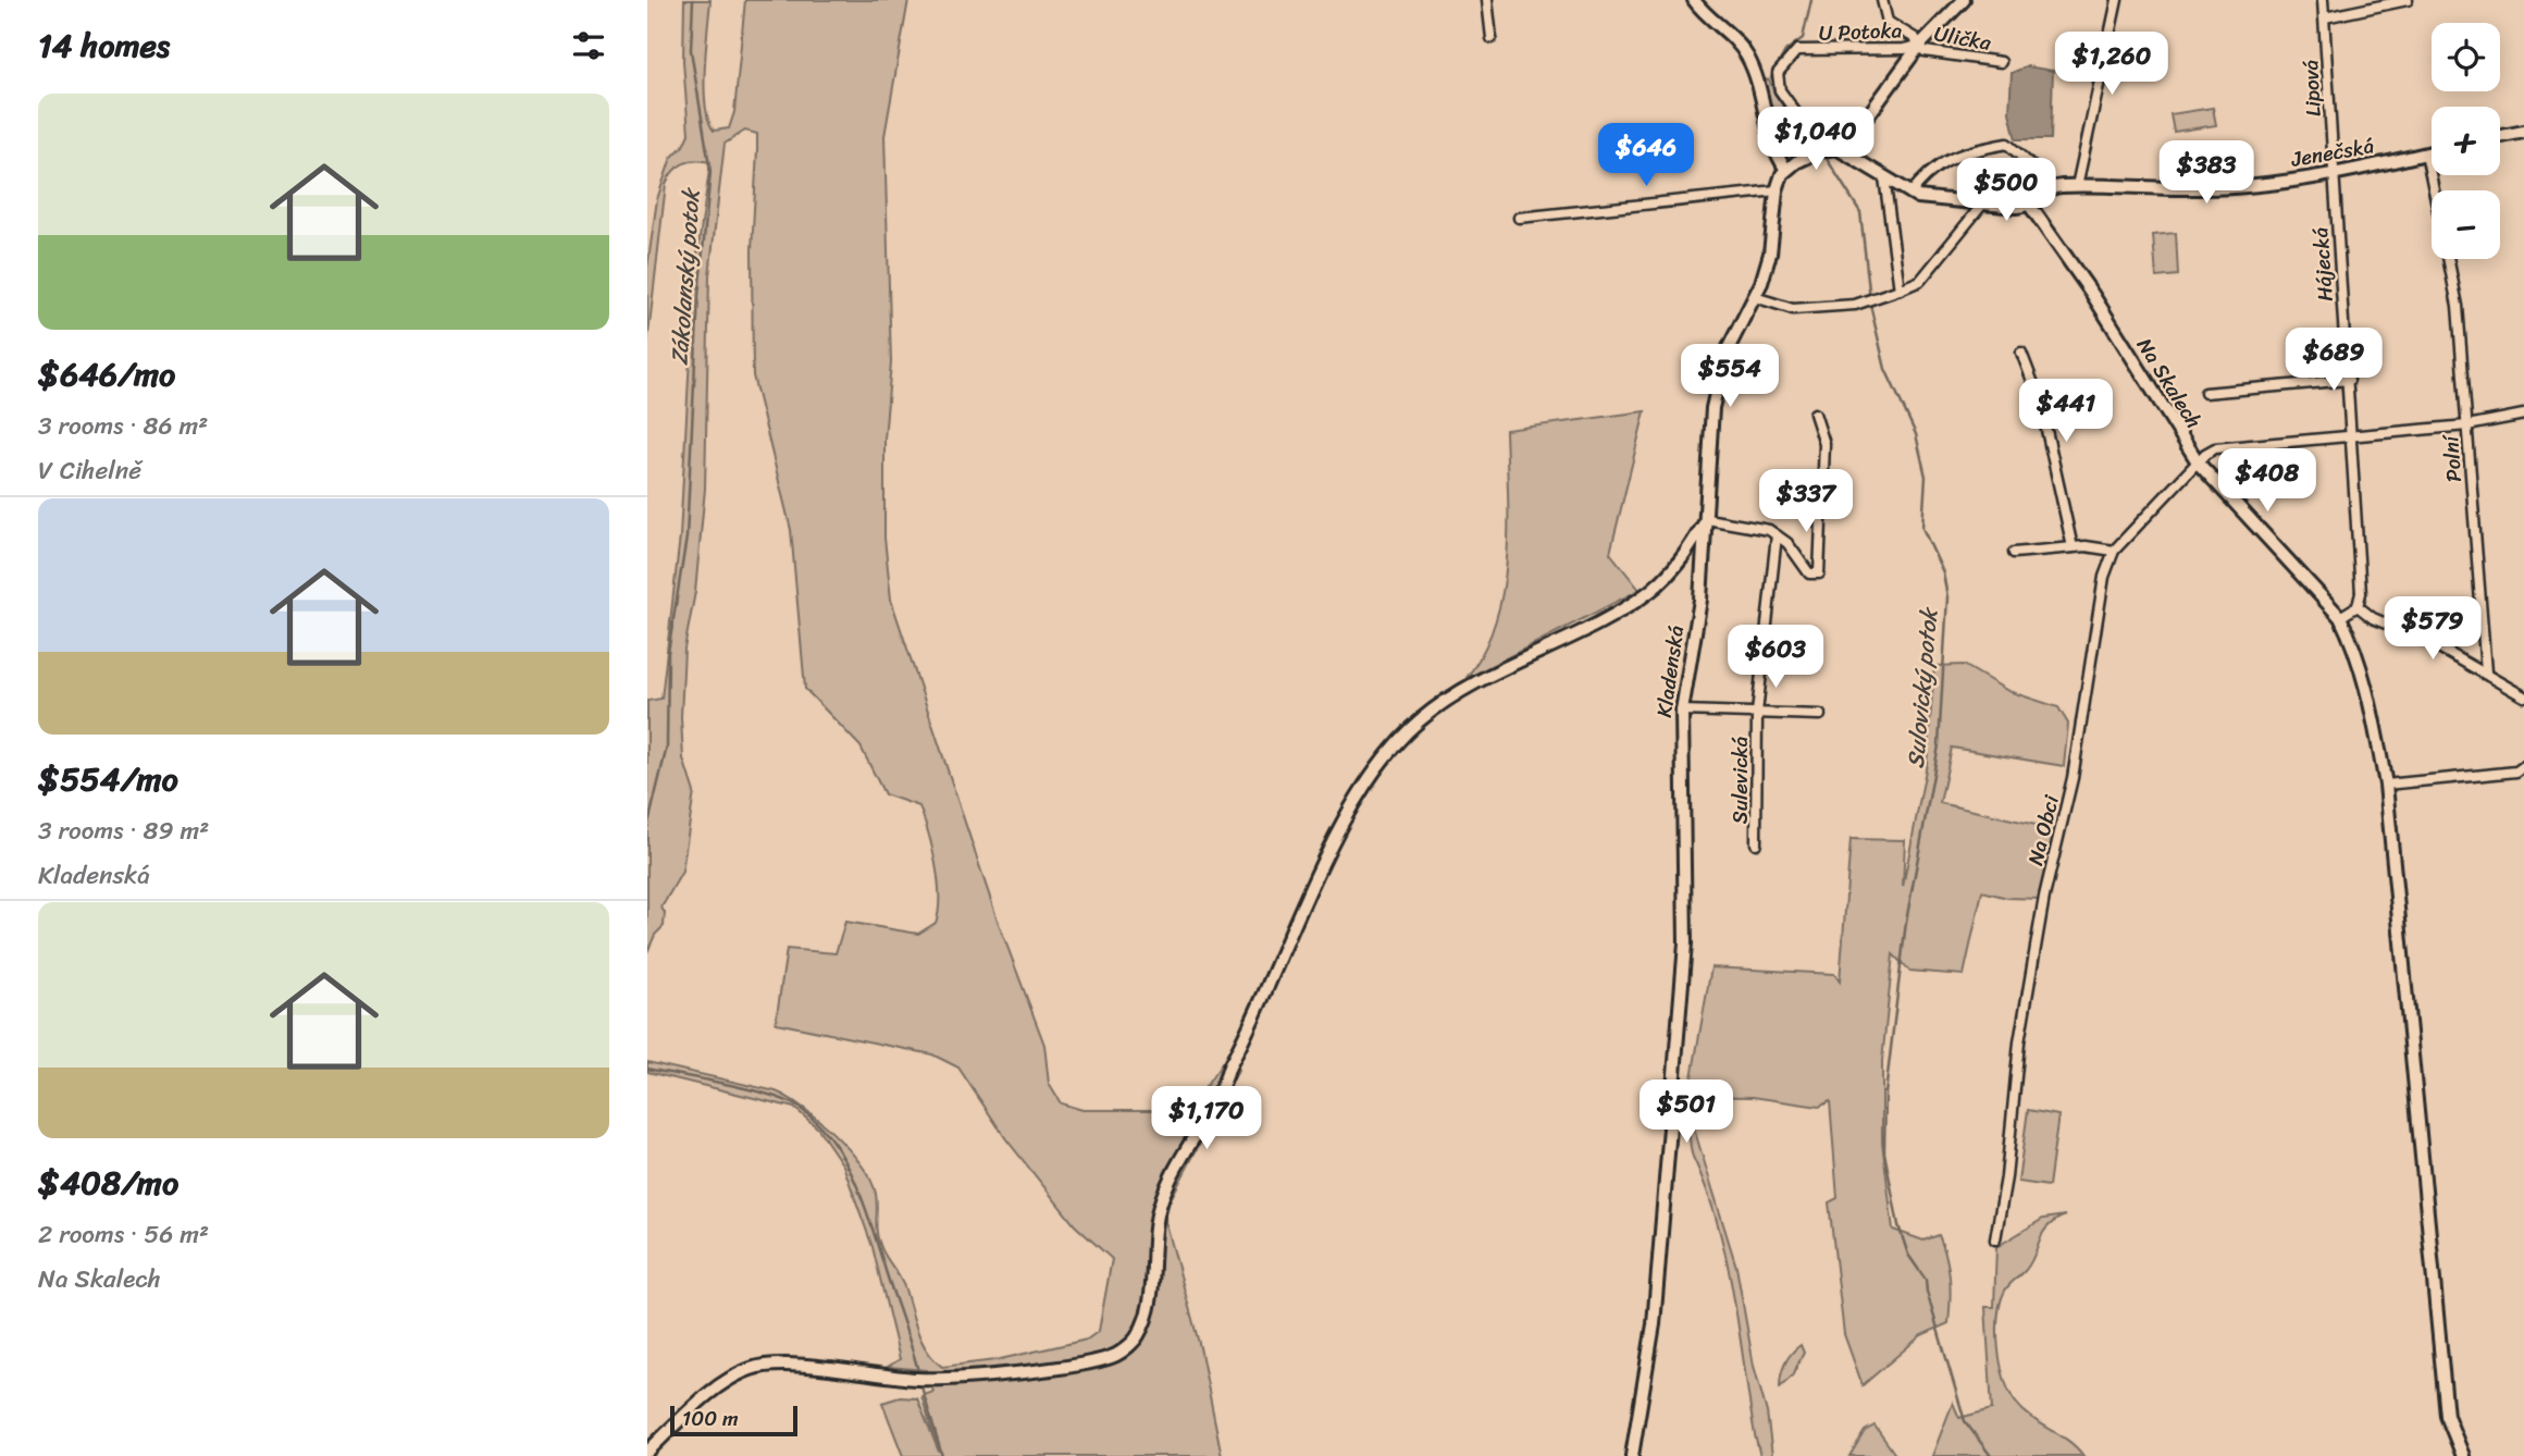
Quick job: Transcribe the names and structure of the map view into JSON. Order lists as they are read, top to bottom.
{
  "streets": {
    "street": [
      "U Potoka",
      "Ulička",
      "Lipová",
      "Jenečská",
      "Hájecká",
      "Na Skalech",
      "Polní",
      "Kladenská",
      "Sulevická",
      "Na Obci"
    ]
  },
  "crossings": [
    ["U Potoka", "Ulička"],
    ["U Potoka", "Jenečská"],
    ["Lipová", "Jenečská"],
    ["Lipová", "Hájecká"],
    ["Jenečská", "Hájecká"],
    ["Jenečská", "Na Skalech"],
    ["Jenečská", "Polní"],
    ["Hájecká", "Na Obci"],
    ["Na Skalech", "Na Obci"],
    ["Polní", "Na Obci"]
  ],
  "water": ["Zákolanský potok", "Sulovický potok"],
  "scale_bar": "100 m",
  "page": {
    "heading": "14 homes",
    "map_buttons": ["+", "−"],
    "price": [
      "$1,260",
      "$1,040",
      "$646",
      "$383",
      "$500",
      "$689",
      "$554",
      "$441",
      "$408",
      "$337",
      "$579",
      "$603",
      "$501",
      "$1,170"
    ],
    "list": [
      {
        "name": "$646/mo",
        "note": "3 rooms · 86 m² · V Cihelně"
      },
      {
        "name": "$554/mo",
        "note": "3 rooms · 89 m² · Kladenská"
      },
      {
        "name": "$408/mo",
        "note": "2 rooms · 56 m² · Na Skalech"
      }
    ],
    "scale": "100 m"
  }
}
